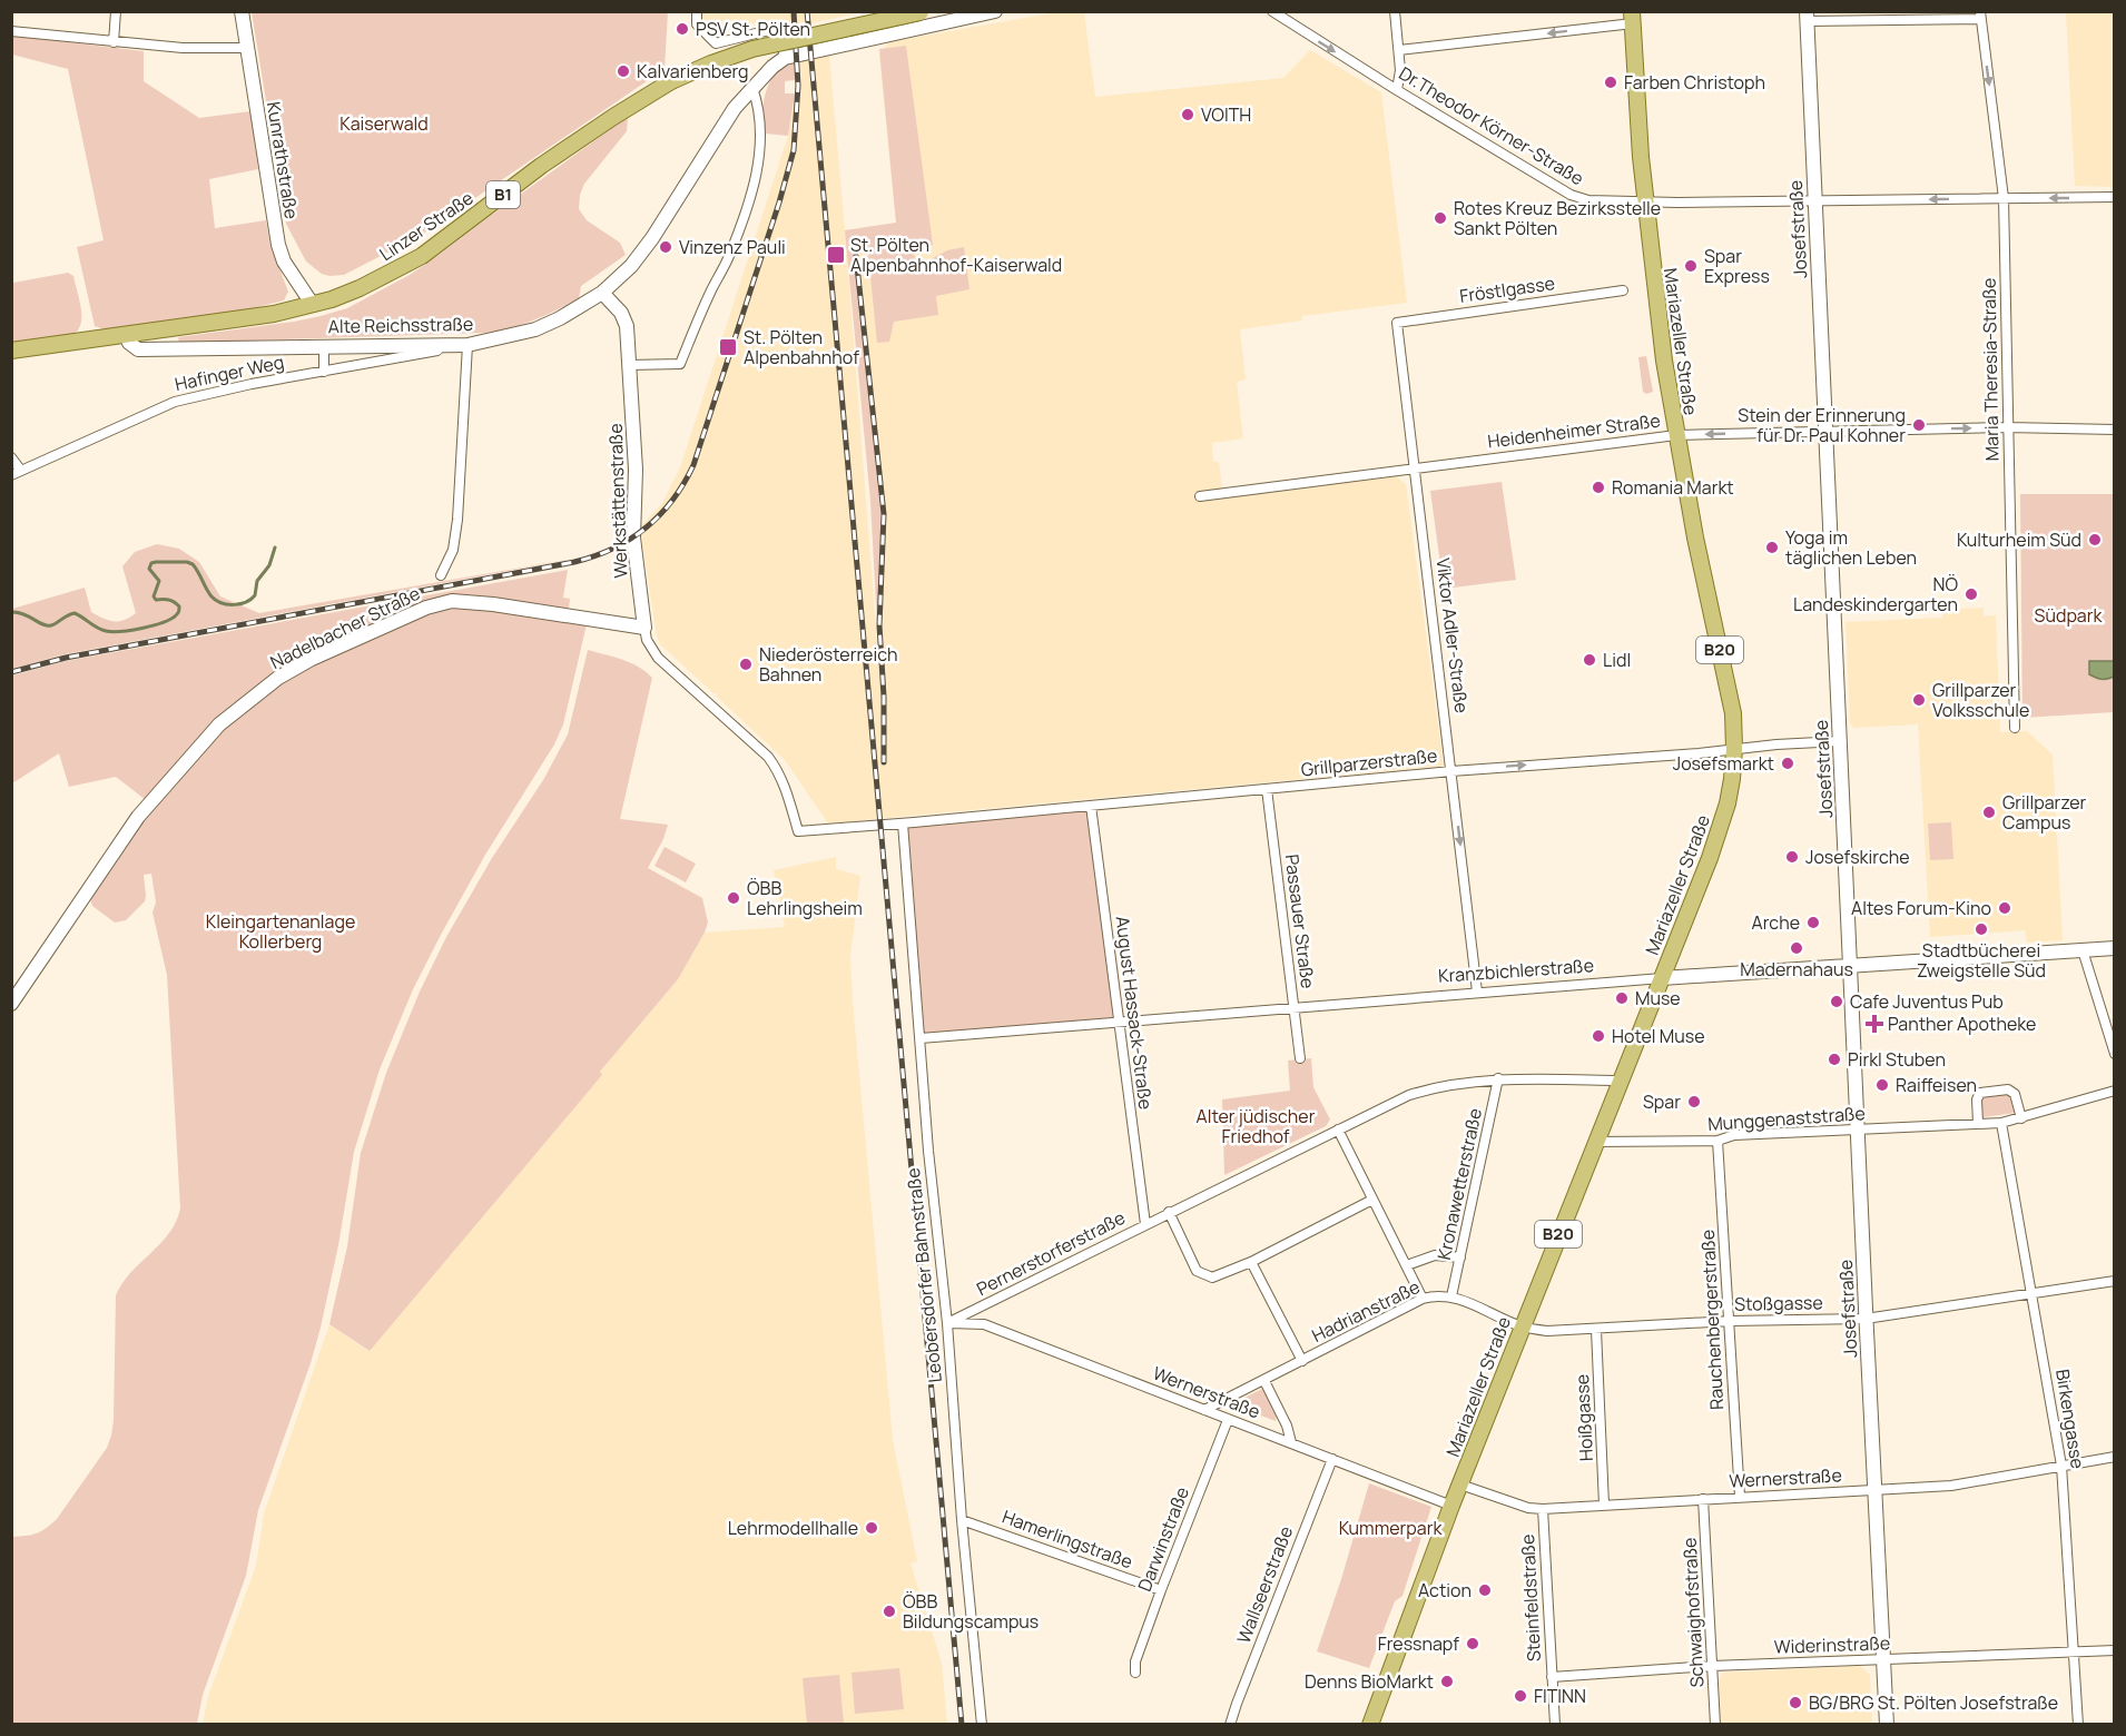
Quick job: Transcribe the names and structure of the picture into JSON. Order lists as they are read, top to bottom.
{
  "streets": {
    "main road": [
      "B1",
      "Linzer Straße",
      "Mariazeller Straße",
      "B20"
    ],
    "street": [
      "Dr.Theodor Körner-Straße",
      "Kunrathstraße",
      "Josefstraße",
      "Fröstlgasse",
      "Alte Reichsstraße",
      "Maria Theresia-Straße",
      "Hafinger Weg",
      "Heidenheimer Straße",
      "Werkstättenstraße",
      "Nadelbacher Straße",
      "Viktor Adler-Straße",
      "Grillparzerstraße",
      "Passauer Straße",
      "Kranzbichlerstraße",
      "August Hassack-Straße",
      "Munggenaststraße",
      "Kronawetterstraße",
      "Pernerstorferstraße",
      "Leobersdorfer Bahnstraße",
      "Stoßgasse",
      "Hadrianstraße",
      "Rauchenbergerstraße",
      "Wernerstraße",
      "Hoißgasse",
      "Birkengasse",
      "Hamerlingstraße",
      "Darwinstraße",
      "Wallseerstraße",
      "Steinfeldstraße",
      "Schwaighofstraße",
      "Widerinstraße"
    ]
  },
  "crossings": [
    ["Dr.Theodor Körner-Straße", "Josefstraße"],
    ["Dr.Theodor Körner-Straße", "Mariazeller Straße"],
    ["Dr.Theodor Körner-Straße", "Maria Theresia-Straße"],
    ["Kunrathstraße", "Linzer Straße"],
    ["Linzer Straße", "Alte Reichsstraße"],
    ["Josefstraße", "Heidenheimer Straße"],
    ["Josefstraße", "Grillparzerstraße"],
    ["Josefstraße", "Kranzbichlerstraße"],
    ["Josefstraße", "Munggenaststraße"],
    ["Josefstraße", "Stoßgasse"],
    ["Josefstraße", "Wernerstraße"],
    ["Josefstraße", "Widerinstraße"],
    ["Fröstlgasse", "Viktor Adler-Straße"],
    ["Alte Reichsstraße", "Hafinger Weg"],
    ["Alte Reichsstraße", "Werkstättenstraße"],
    ["Mariazeller Straße", "Heidenheimer Straße"],
    ["Mariazeller Straße", "Grillparzerstraße"],
    ["Mariazeller Straße", "Kranzbichlerstraße"],
    ["Mariazeller Straße", "Munggenaststraße"],
    ["Mariazeller Straße", "Stoßgasse"],
    ["Mariazeller Straße", "Hadrianstraße"],
    ["Mariazeller Straße", "Wernerstraße"],
    ["Maria Theresia-Straße", "Heidenheimer Straße"],
    ["Heidenheimer Straße", "Viktor Adler-Straße"],
    ["Werkstättenstraße", "Nadelbacher Straße"],
    ["Werkstättenstraße", "Grillparzerstraße"],
    ["Werkstättenstraße", "Leobersdorfer Bahnstraße"],
    ["Viktor Adler-Straße", "Grillparzerstraße"],
    ["Viktor Adler-Straße", "Kranzbichlerstraße"],
    ["Grillparzerstraße", "Passauer Straße"],
    ["Grillparzerstraße", "August Hassack-Straße"],
    ["Grillparzerstraße", "Leobersdorfer Bahnstraße"],
    ["Passauer Straße", "Kranzbichlerstraße"],
    ["Kranzbichlerstraße", "August Hassack-Straße"],
    ["Kranzbichlerstraße", "Leobersdorfer Bahnstraße"],
    ["August Hassack-Straße", "Pernerstorferstraße"],
    ["Munggenaststraße", "Rauchenbergerstraße"],
    ["Munggenaststraße", "Birkengasse"],
    ["Kronawetterstraße", "Hadrianstraße"],
    ["Pernerstorferstraße", "Leobersdorfer Bahnstraße"],
    ["Pernerstorferstraße", "Wernerstraße"],
    ["Leobersdorfer Bahnstraße", "Wernerstraße"],
    ["Leobersdorfer Bahnstraße", "Hamerlingstraße"],
    ["Stoßgasse", "Hadrianstraße"],
    ["Stoßgasse", "Rauchenbergerstraße"],
    ["Stoßgasse", "Hoißgasse"],
    ["Stoßgasse", "Birkengasse"],
    ["Hadrianstraße", "Wernerstraße"],
    ["Rauchenbergerstraße", "Wernerstraße"],
    ["Wernerstraße", "Hoißgasse"],
    ["Wernerstraße", "Birkengasse"],
    ["Wernerstraße", "Darwinstraße"],
    ["Wernerstraße", "Wallseerstraße"],
    ["Wernerstraße", "Steinfeldstraße"],
    ["Wernerstraße", "Schwaighofstraße"],
    ["Birkengasse", "Widerinstraße"],
    ["Hamerlingstraße", "Darwinstraße"],
    ["Steinfeldstraße", "Widerinstraße"],
    ["Schwaighofstraße", "Widerinstraße"]
  ],
  "parks": [
    "Kaiserwald",
    "Südpark",
    "Kleingartenanlage Kollerberg",
    "Alter jüdischer Friedhof",
    "Kummerpark"
  ],
  "places": {
    "other": [
      "PSV St. Pölten",
      "Kalvarienberg",
      "Farben Christoph",
      "VOITH",
      "Rotes Kreuz Bezirksstelle Sankt Pölten",
      "Vinzenz Pauli",
      "Spar Express",
      "Stein der Erinnerung für Dr. Paul Kohner",
      "Romania Markt",
      "Kulturheim Süd",
      "Yoga im täglichen Leben",
      "NÖ Landeskindergarten",
      "Lidl",
      "Niederösterreich Bahnen",
      "Grillparzer Volksschule",
      "Josefsmarkt",
      "Grillparzer Campus",
      "Josefskirche",
      "ÖBB Lehrlingsheim",
      "Altes Forum-Kino",
      "Arche",
      "Stadtbücherei Zweigstelle Süd",
      "Madernahaus",
      "Muse",
      "Cafe Juventus Pub",
      "Hotel Muse",
      "Pirkl Stuben",
      "Raiffeisen",
      "Spar",
      "Lehrmodellhalle",
      "Action",
      "ÖBB Bildungscampus",
      "Fressnapf",
      "Denns BioMarkt",
      "FITINN",
      "BG/BRG St. Pölten Josefstraße"
    ],
    "transit": ["St. Pölten Alpenbahnhof-Kaiserwald", "St. Pölten Alpenbahnhof"],
    "health": ["Panther Apotheke"]
  }
}
